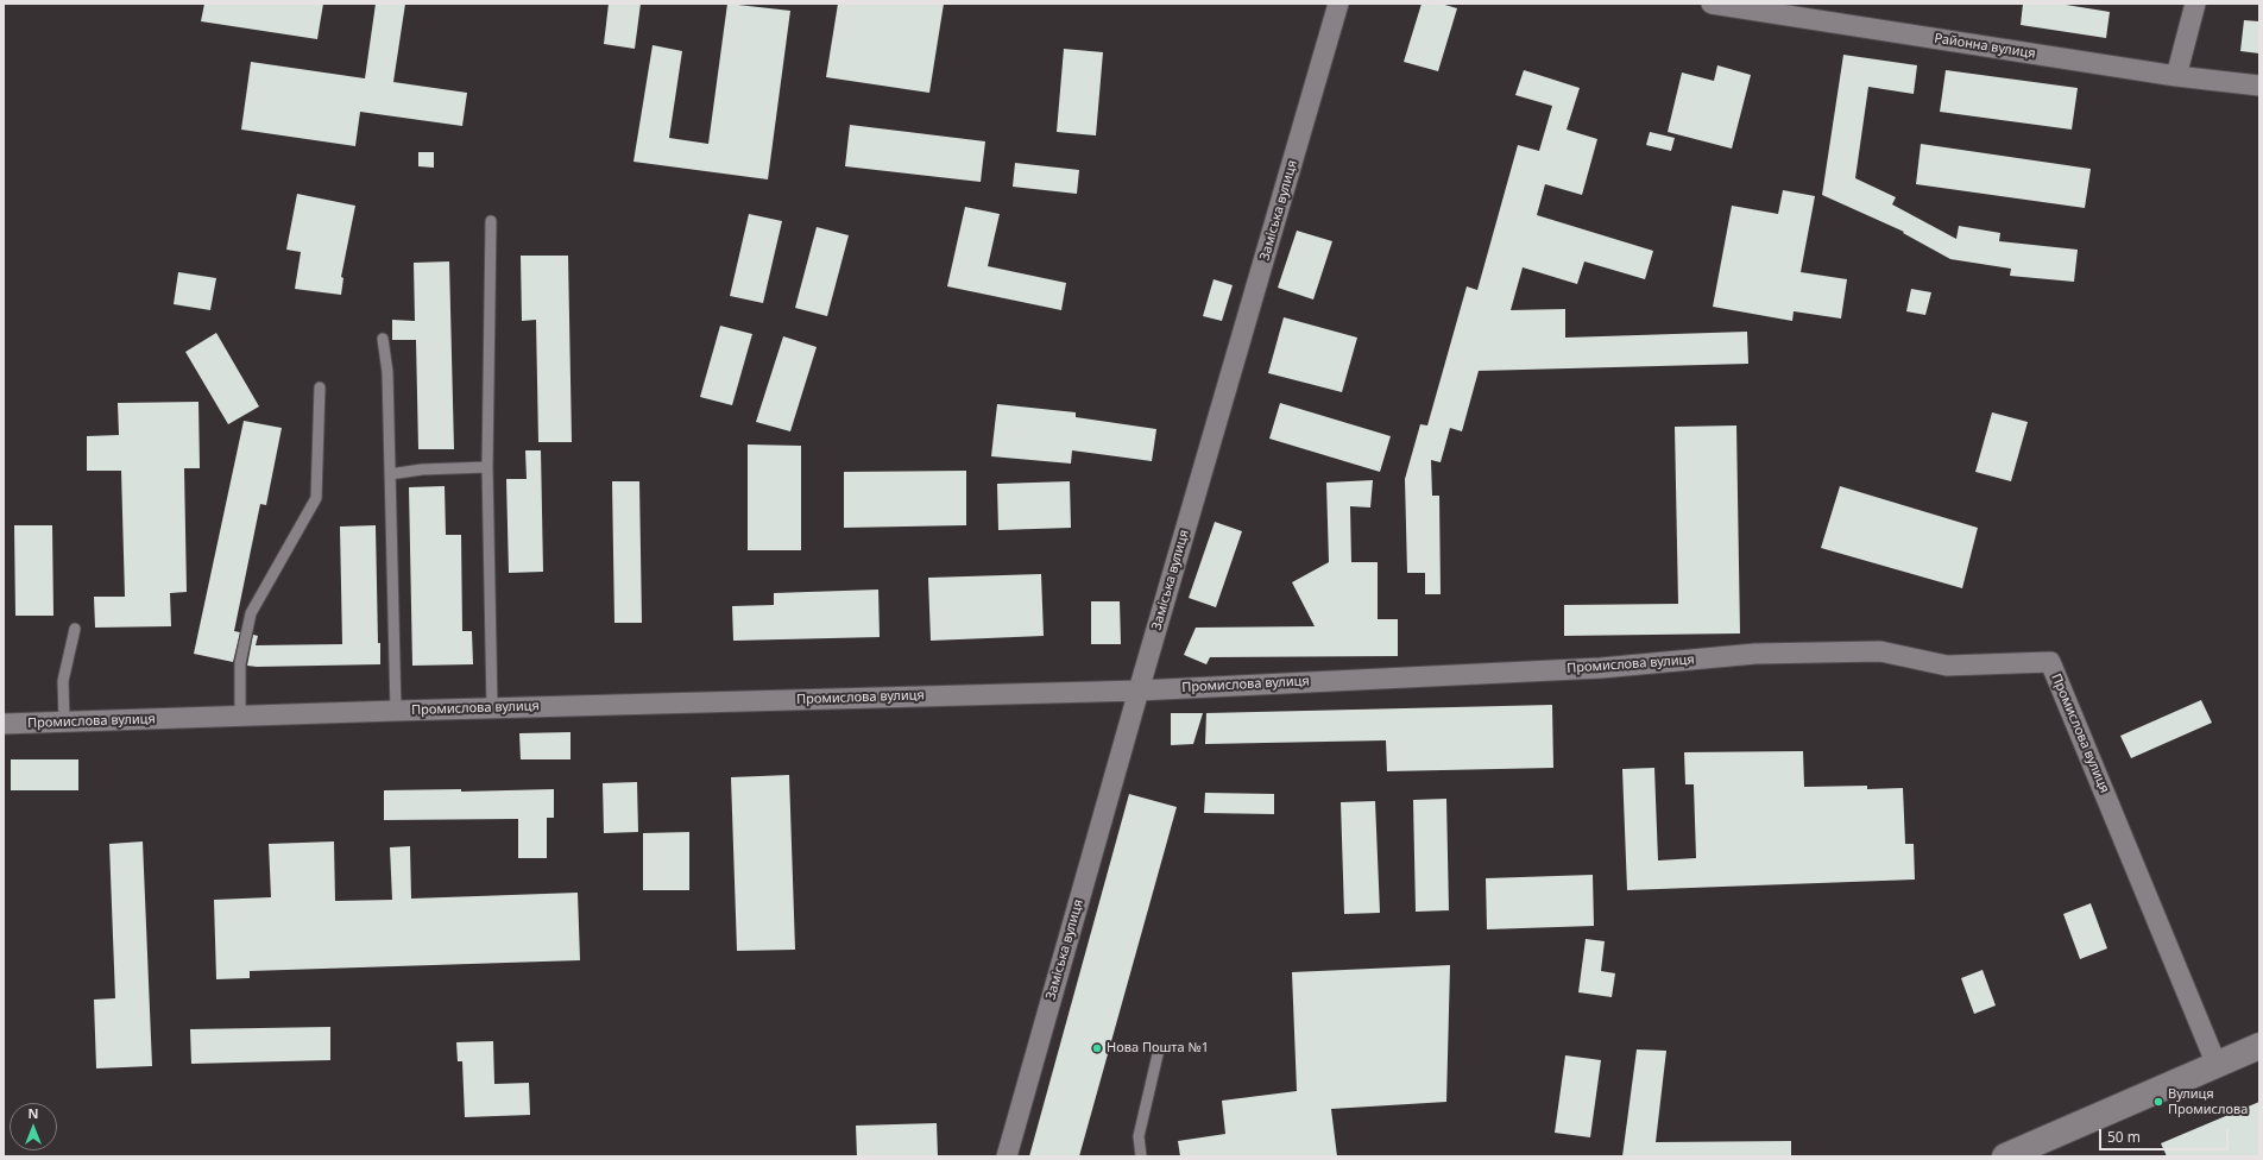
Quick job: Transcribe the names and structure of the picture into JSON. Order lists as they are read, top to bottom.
{
  "streets": {
    "street": ["Районна вулиця", "Заміська вулиця", "Промислова вулиця"]
  },
  "crossings": [
    ["Заміська вулиця", "Промислова вулиця"]
  ],
  "places": ["Нова Пошта №1", "Вулиця Промислова"],
  "scale_bar": "50 m",
  "north": "top"
}
